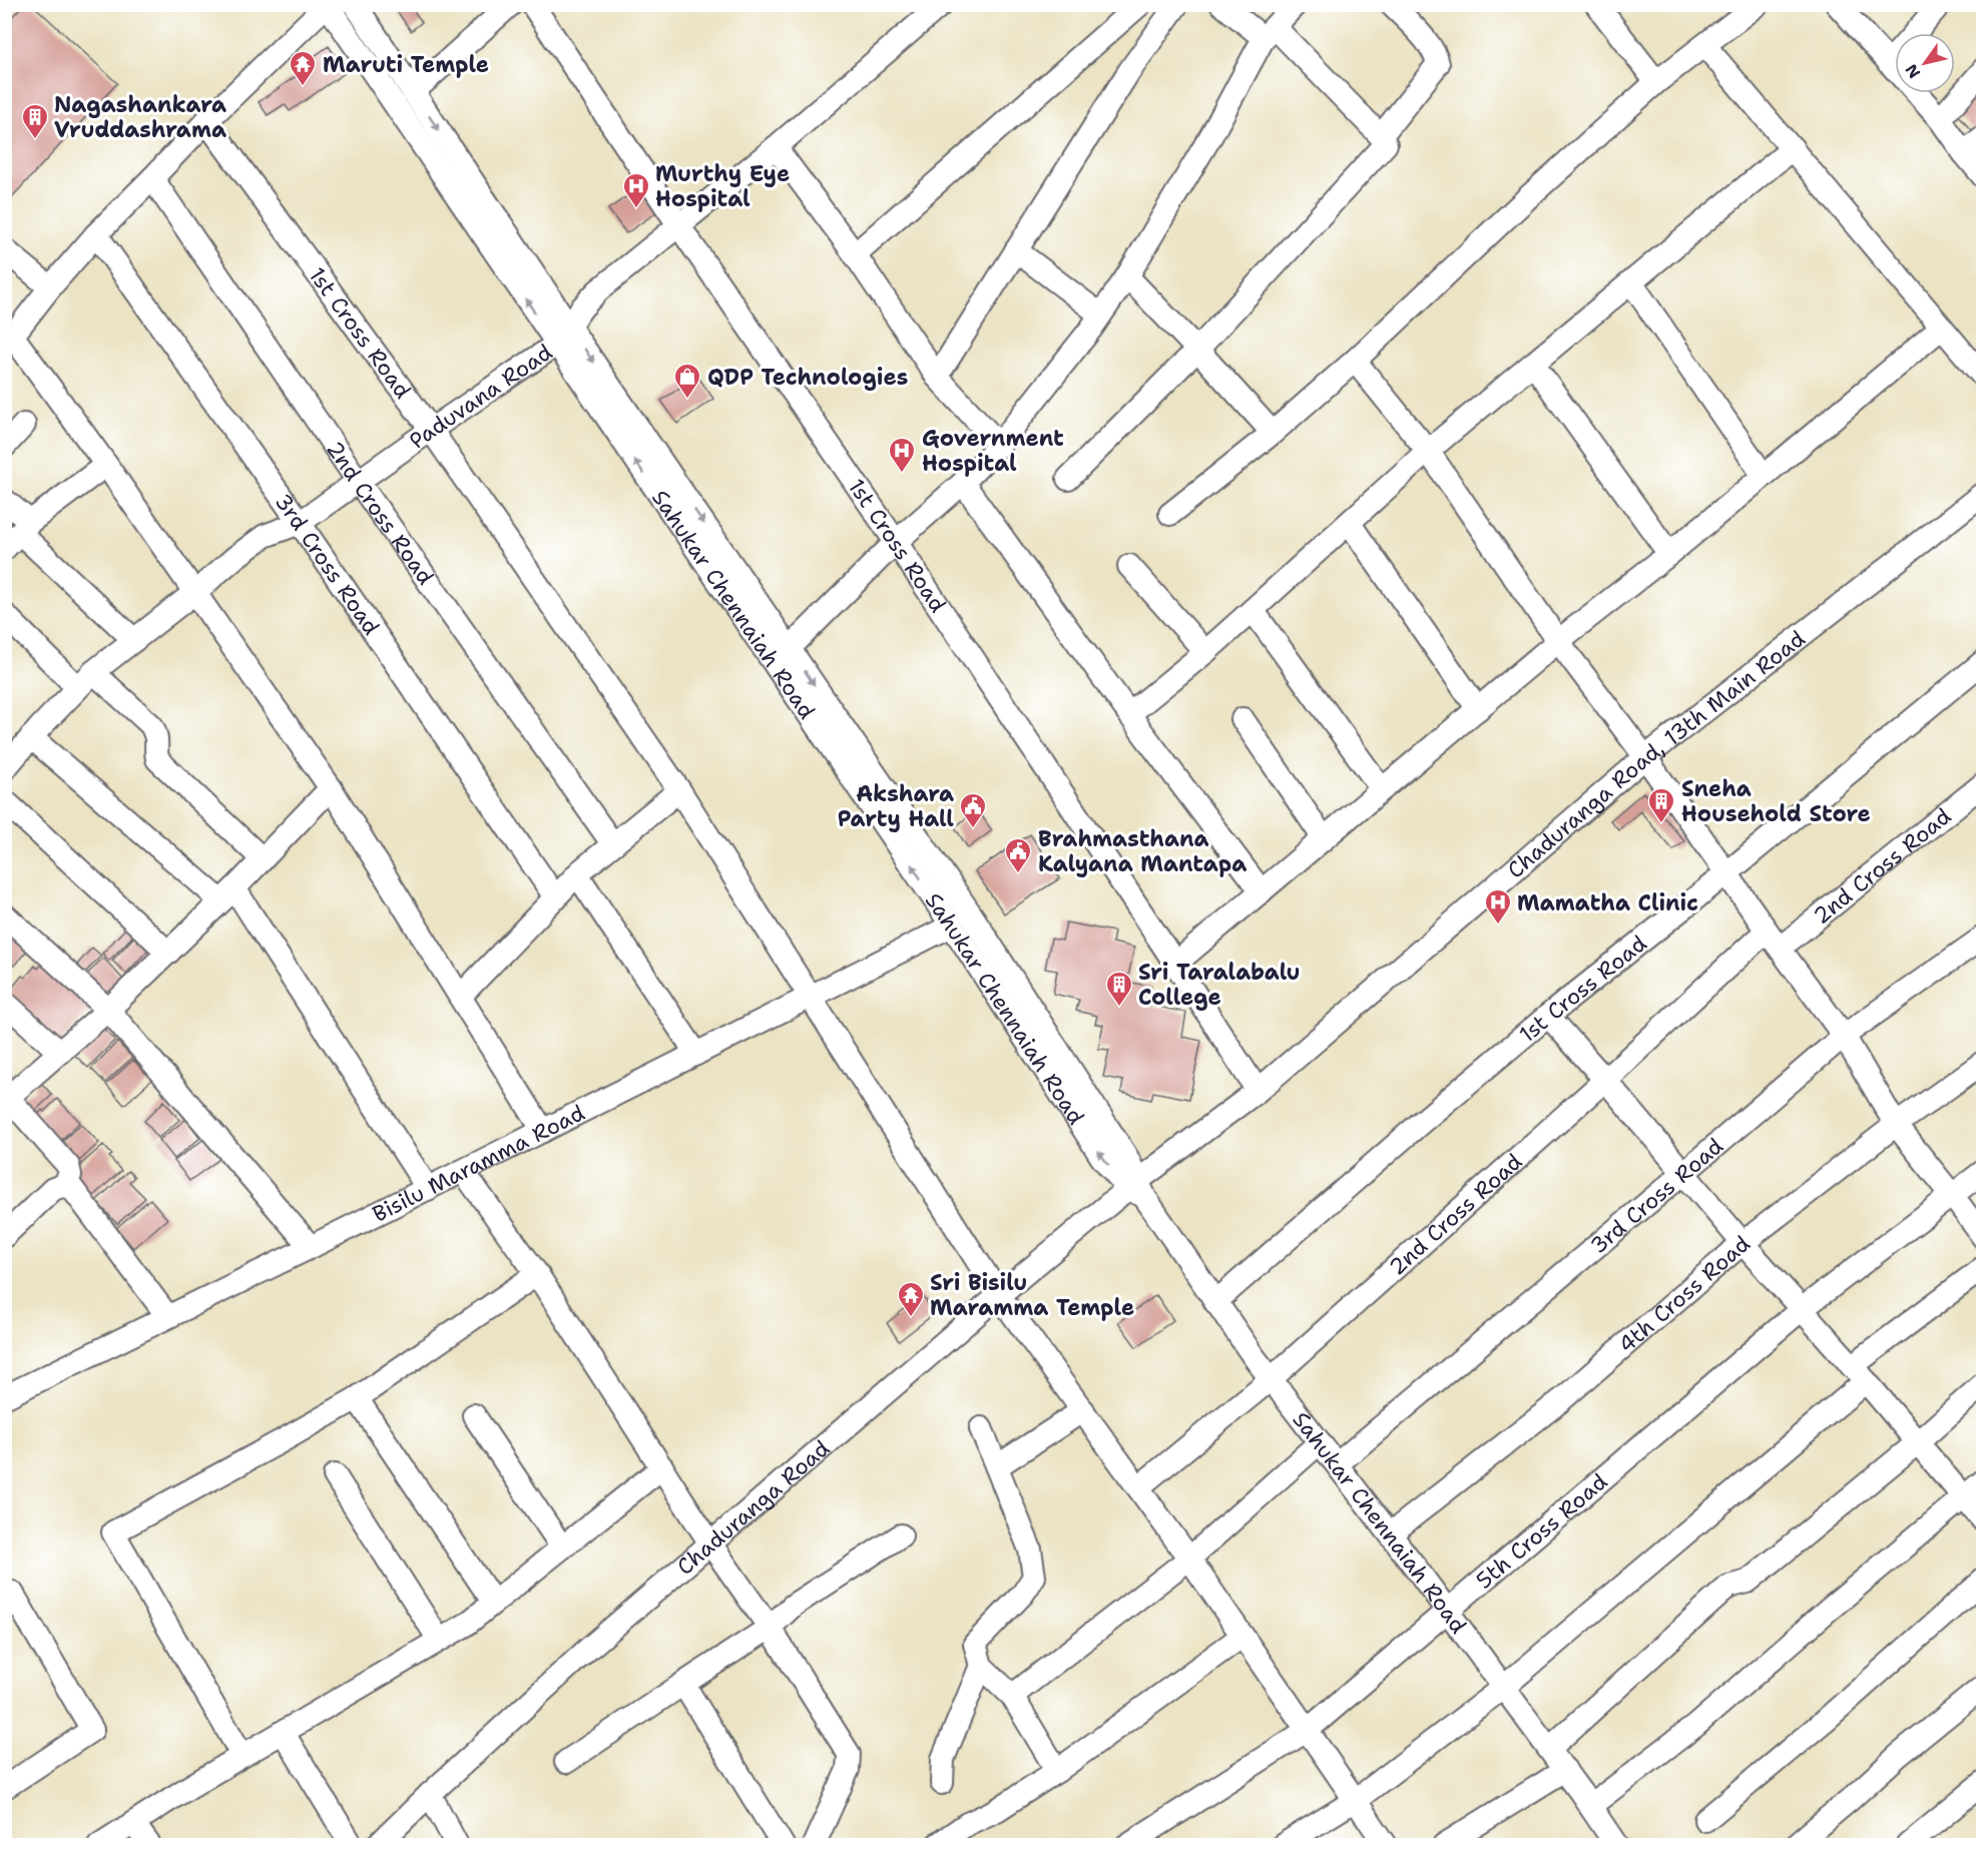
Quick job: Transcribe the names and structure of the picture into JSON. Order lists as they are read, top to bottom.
{
  "streets": {
    "street": [
      "1st Cross Road",
      "Paduvana Road",
      "2nd Cross Road",
      "3rd Cross Road",
      "Sahukar Chennaiah Road",
      "Chaduranga Road, 13th Main Road",
      "Bisilu Maramma Road",
      "4th Cross Road",
      "Chaduranga Road",
      "5th Cross Road"
    ]
  },
  "crossings": [
    ["1st Cross Road", "Paduvana Road"],
    ["1st Cross Road", "2nd Cross Road"],
    ["1st Cross Road", "Sahukar Chennaiah Road"],
    ["1st Cross Road", "Chaduranga Road, 13th Main Road"],
    ["1st Cross Road", "Bisilu Maramma Road"],
    ["1st Cross Road", "Chaduranga Road"],
    ["1st Cross Road", "5th Cross Road"],
    ["Paduvana Road", "2nd Cross Road"],
    ["Paduvana Road", "3rd Cross Road"],
    ["Paduvana Road", "Sahukar Chennaiah Road"],
    ["2nd Cross Road", "Sahukar Chennaiah Road"],
    ["3rd Cross Road", "Sahukar Chennaiah Road"],
    ["Sahukar Chennaiah Road", "Chaduranga Road, 13th Main Road"],
    ["Sahukar Chennaiah Road", "Bisilu Maramma Road"],
    ["Sahukar Chennaiah Road", "4th Cross Road"],
    ["Sahukar Chennaiah Road", "Chaduranga Road"],
    ["Sahukar Chennaiah Road", "5th Cross Road"],
    ["Chaduranga Road, 13th Main Road", "Chaduranga Road"]
  ],
  "places": {
    "temple": ["Maruti Temple", "Sri Bisilu Maramma Temple"],
    "building": ["Nagashankara Vruddashrama", "Sneha Household Store", "Sri Taralabalu College"],
    "hospital": ["Murthy Eye Hospital", "Government Hospital", "Mamatha Clinic"],
    "shop": ["QDP Technologies"],
    "public building": ["Akshara Party Hall", "Brahmasthana Kalyana Mantapa"]
  },
  "north": "bottom left"
}
